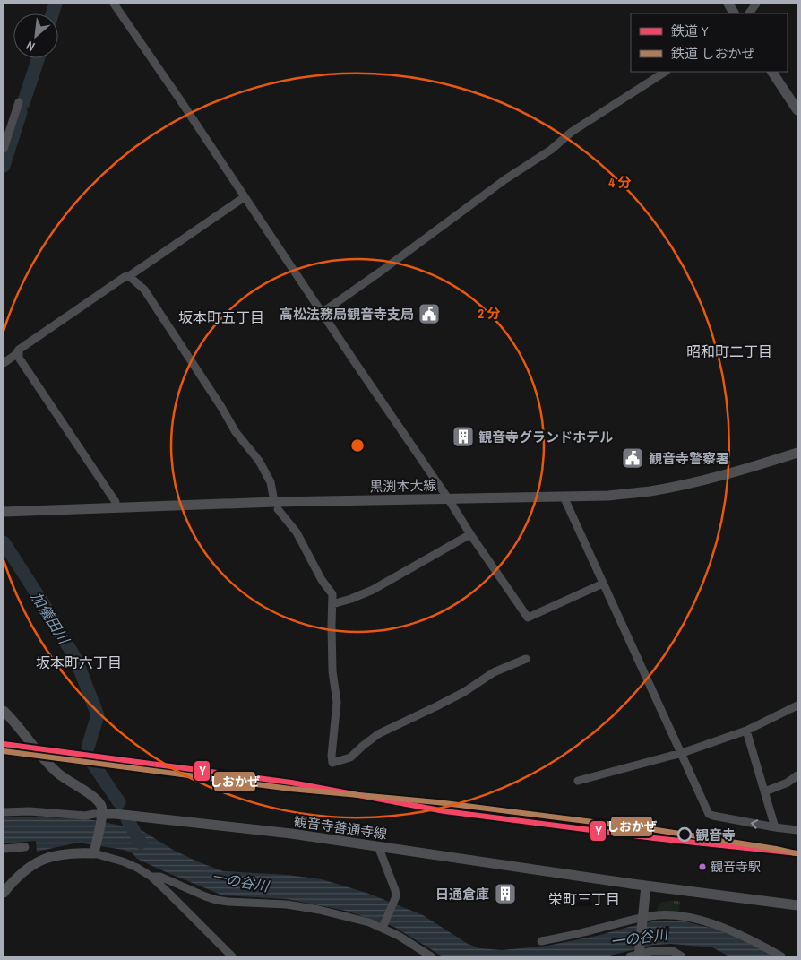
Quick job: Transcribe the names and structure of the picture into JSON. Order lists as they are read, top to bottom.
{
  "streets": {
    "main road": ["黒渕本大線", "観音寺善通寺線"]
  },
  "districts": [
    "坂本町五丁目",
    "昭和町二丁目",
    "坂本町六丁目",
    "栄町三丁目"
  ],
  "water": ["加儀田川", "一の谷川"],
  "places": {
    "public building": ["高松法務局観音寺支局", "観音寺警察署"],
    "building": ["観音寺グランドホテル", "日通倉庫"],
    "other": ["観音寺", "観音寺駅"]
  },
  "lines": ["rail line Y", "rail line しおかぜ"],
  "legend": ["鉄道 Y", "鉄道 しおかぜ"],
  "north": "bottom left",
  "rings": ["4 分", "2 分"]
}
